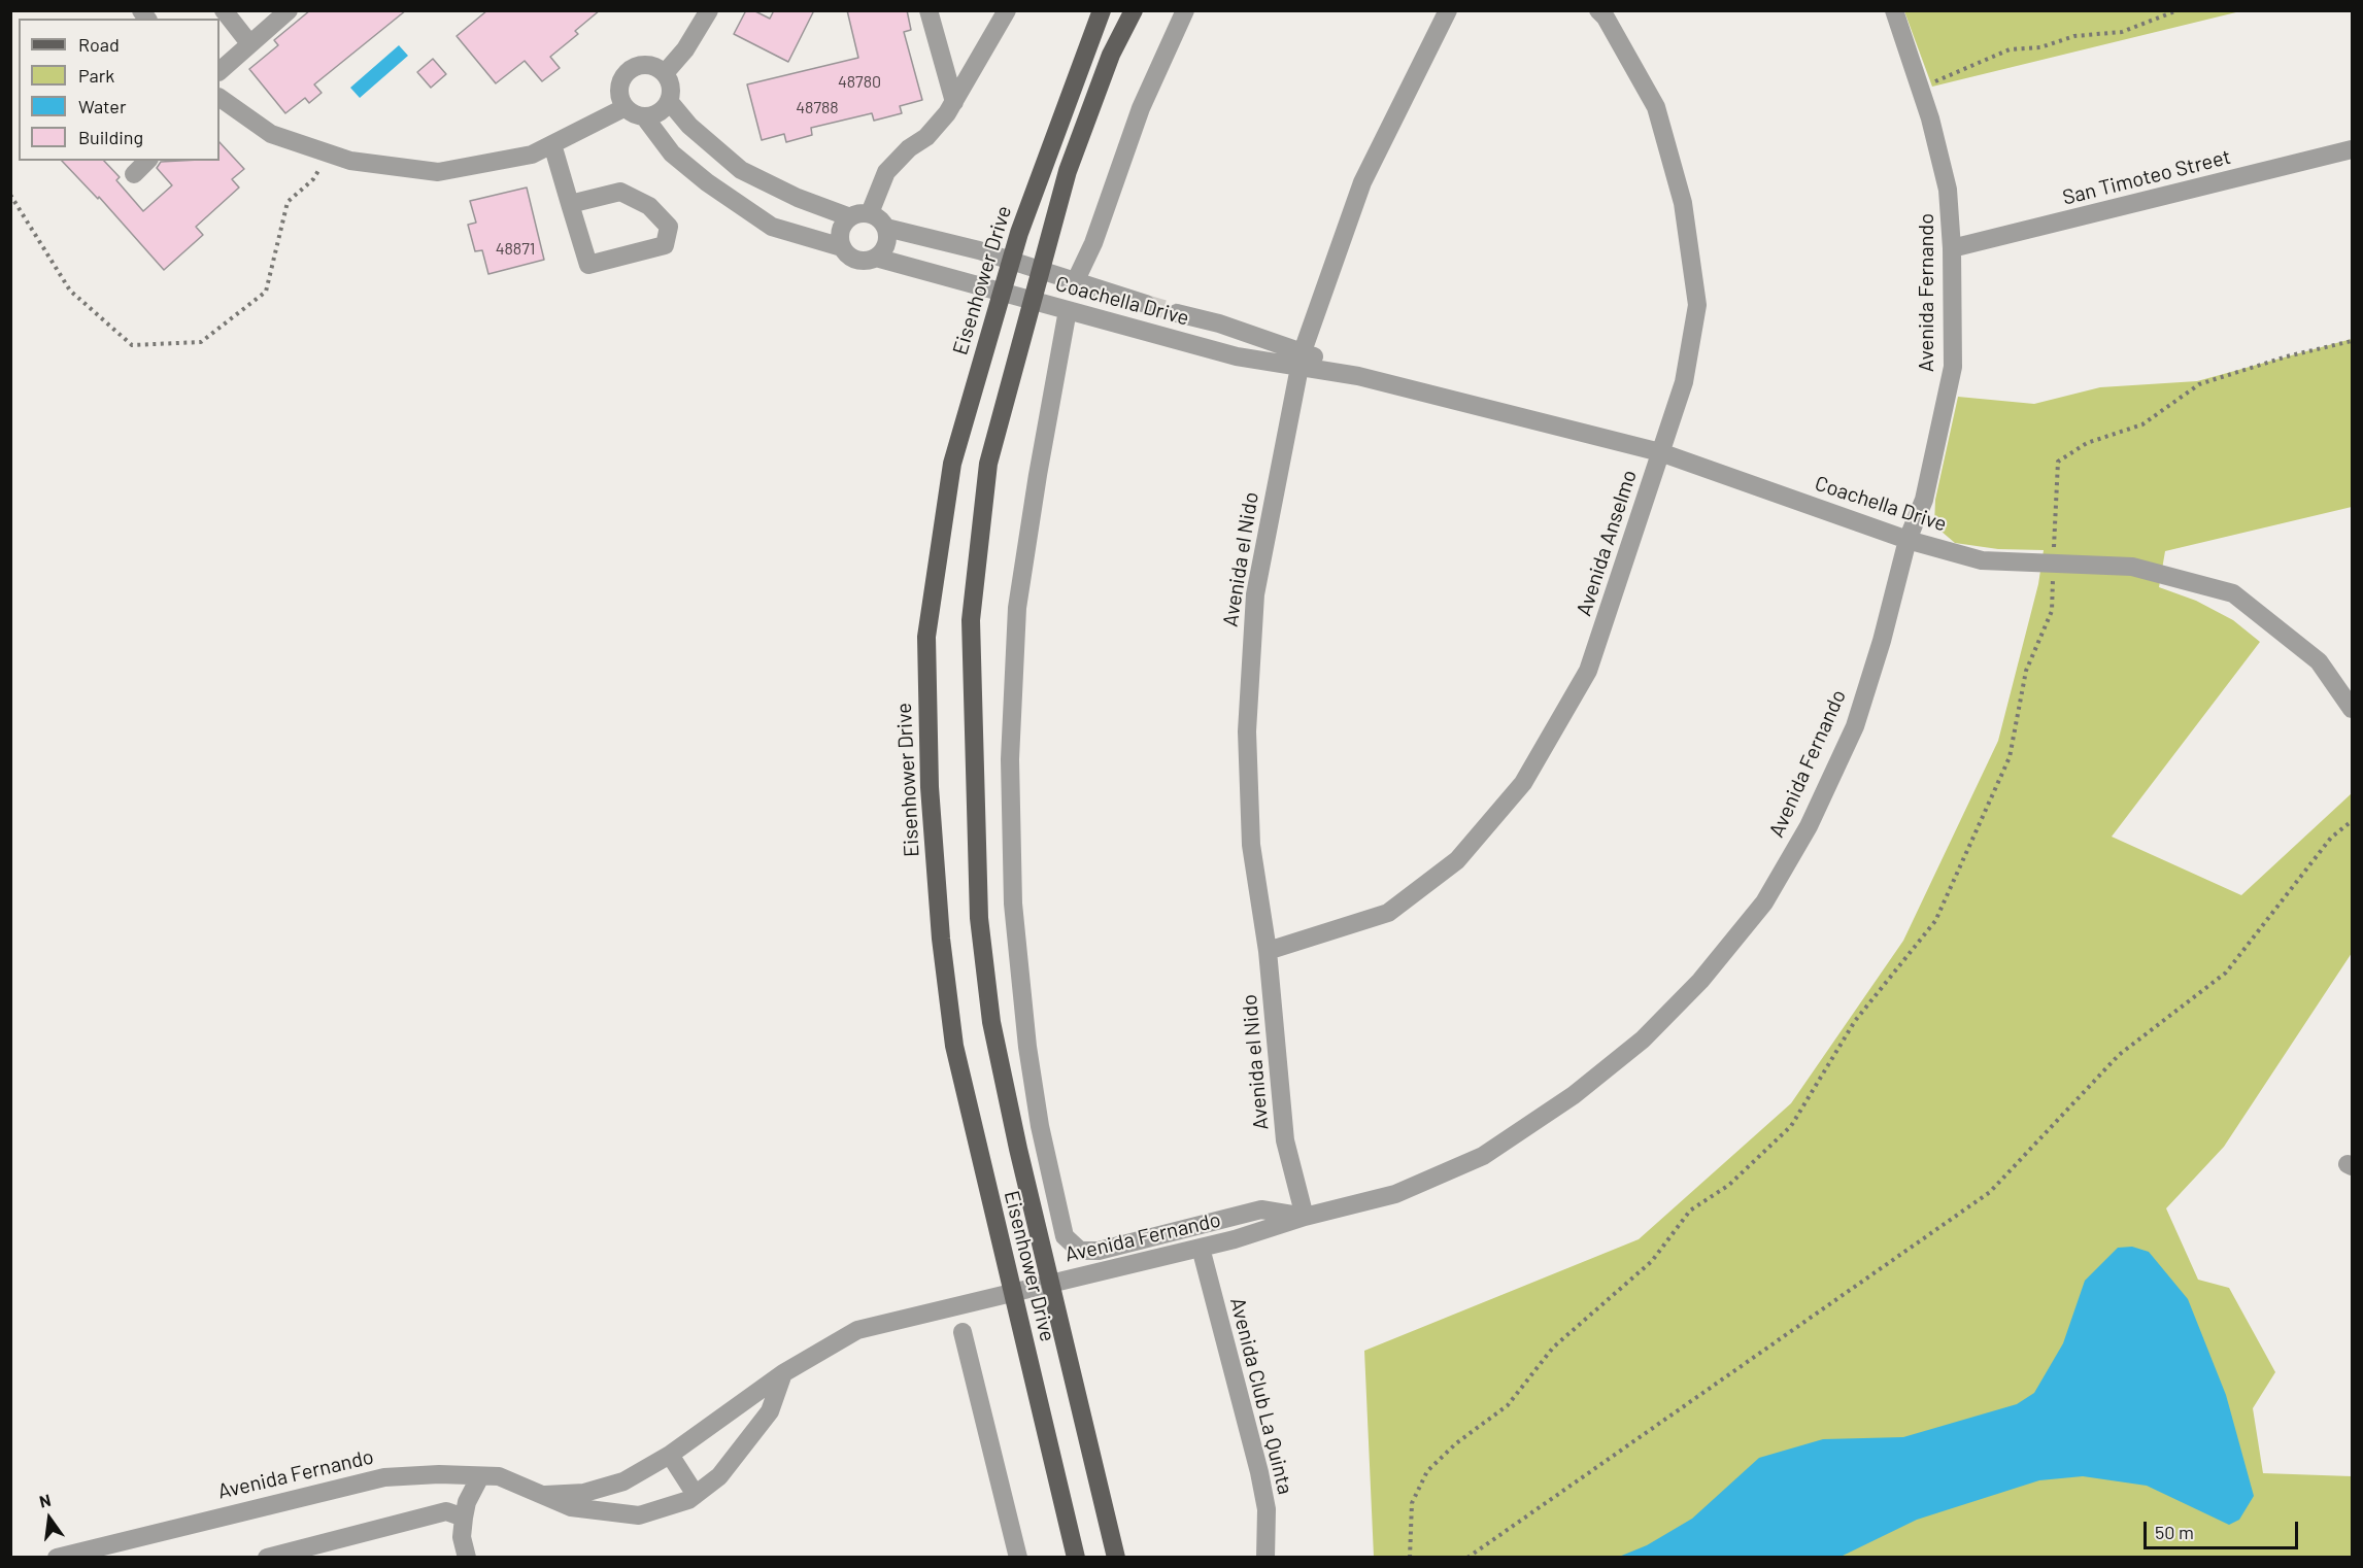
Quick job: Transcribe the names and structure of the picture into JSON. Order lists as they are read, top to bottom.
{
  "streets": {
    "main road": ["Eisenhower Drive"],
    "street": [
      "San Timoteo Street",
      "Avenida Fernando",
      "Coachella Drive",
      "Avenida Anselmo",
      "Avenida el Nido",
      "Avenida Club La Quinta"
    ]
  },
  "crossings": [
    ["San Timoteo Street", "Avenida Fernando"],
    ["Eisenhower Drive", "Avenida Fernando"],
    ["Eisenhower Drive", "Coachella Drive"],
    ["Avenida Fernando", "Coachella Drive"],
    ["Avenida Fernando", "Avenida el Nido"],
    ["Avenida Fernando", "Avenida Club La Quinta"],
    ["Coachella Drive", "Avenida Anselmo"],
    ["Coachella Drive", "Avenida el Nido"],
    ["Avenida Anselmo", "Avenida el Nido"]
  ],
  "house_numbers": ["48780", "48788", "48871"],
  "legend": [
    "Road",
    "Park",
    "Water",
    "Building"
  ],
  "scale_bar": "50 m",
  "north": "top"
}
